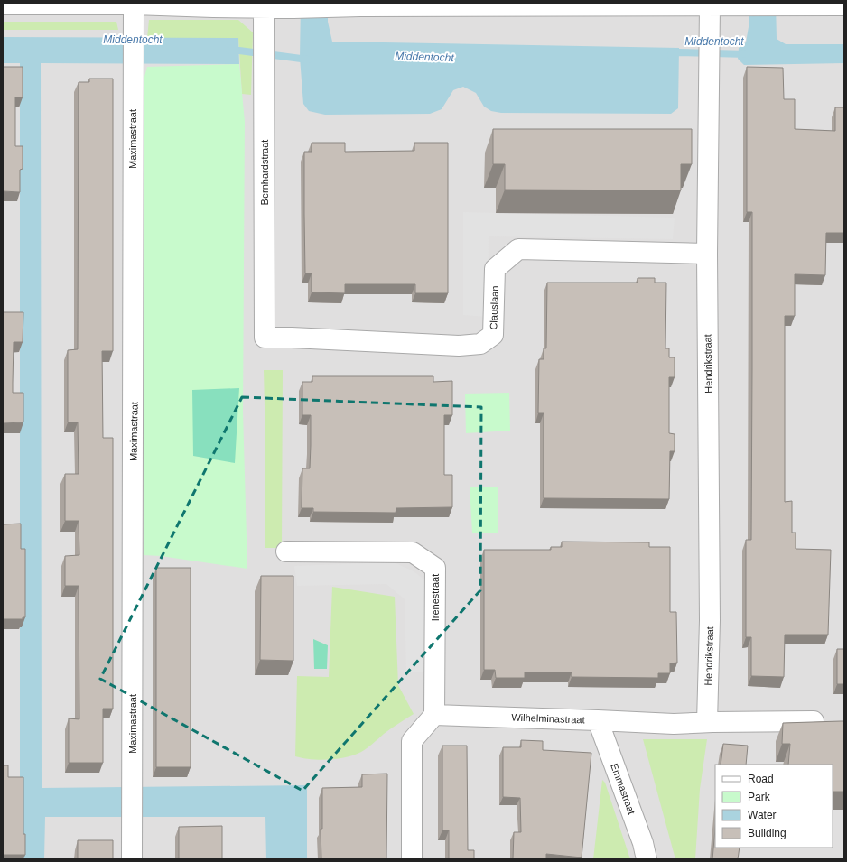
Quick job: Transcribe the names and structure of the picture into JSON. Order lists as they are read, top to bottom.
{
  "streets": {
    "street": [
      "Maximastraat",
      "Bernhardstraat",
      "Clauslaan",
      "Hendrikstraat",
      "Irenestraat",
      "Wilhelminastraat",
      "Emmastraat"
    ]
  },
  "crossings": [
    ["Bernhardstraat", "Clauslaan"],
    ["Clauslaan", "Hendrikstraat"],
    ["Hendrikstraat", "Wilhelminastraat"],
    ["Irenestraat", "Wilhelminastraat"],
    ["Wilhelminastraat", "Emmastraat"]
  ],
  "water": ["Middentocht"],
  "legend": [
    "Road",
    "Park",
    "Water",
    "Building"
  ]
}
